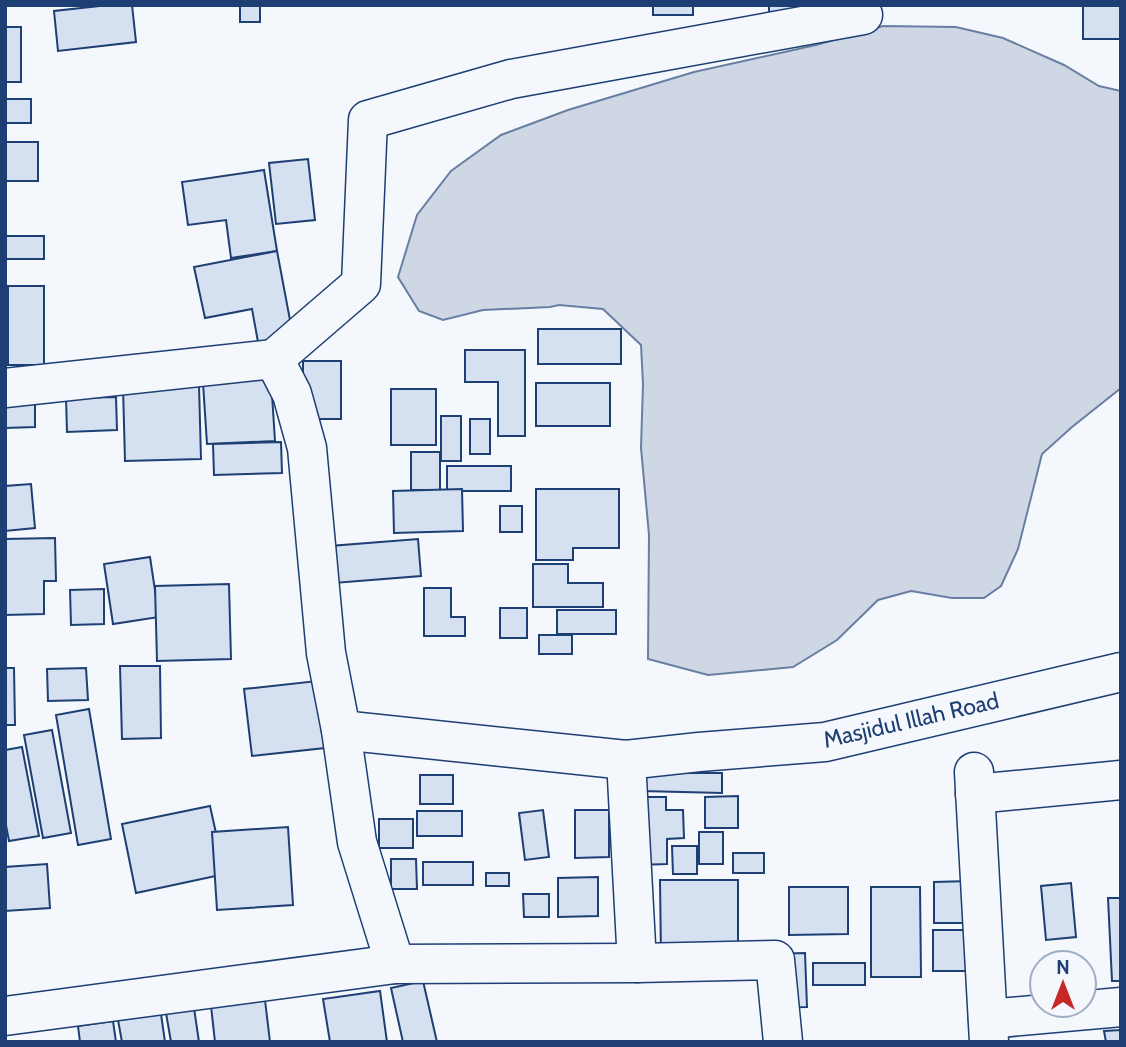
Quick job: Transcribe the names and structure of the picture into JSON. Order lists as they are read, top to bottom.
{
  "streets": {
    "street": ["Masjidul Illah Road"]
  },
  "north": "top"
}
